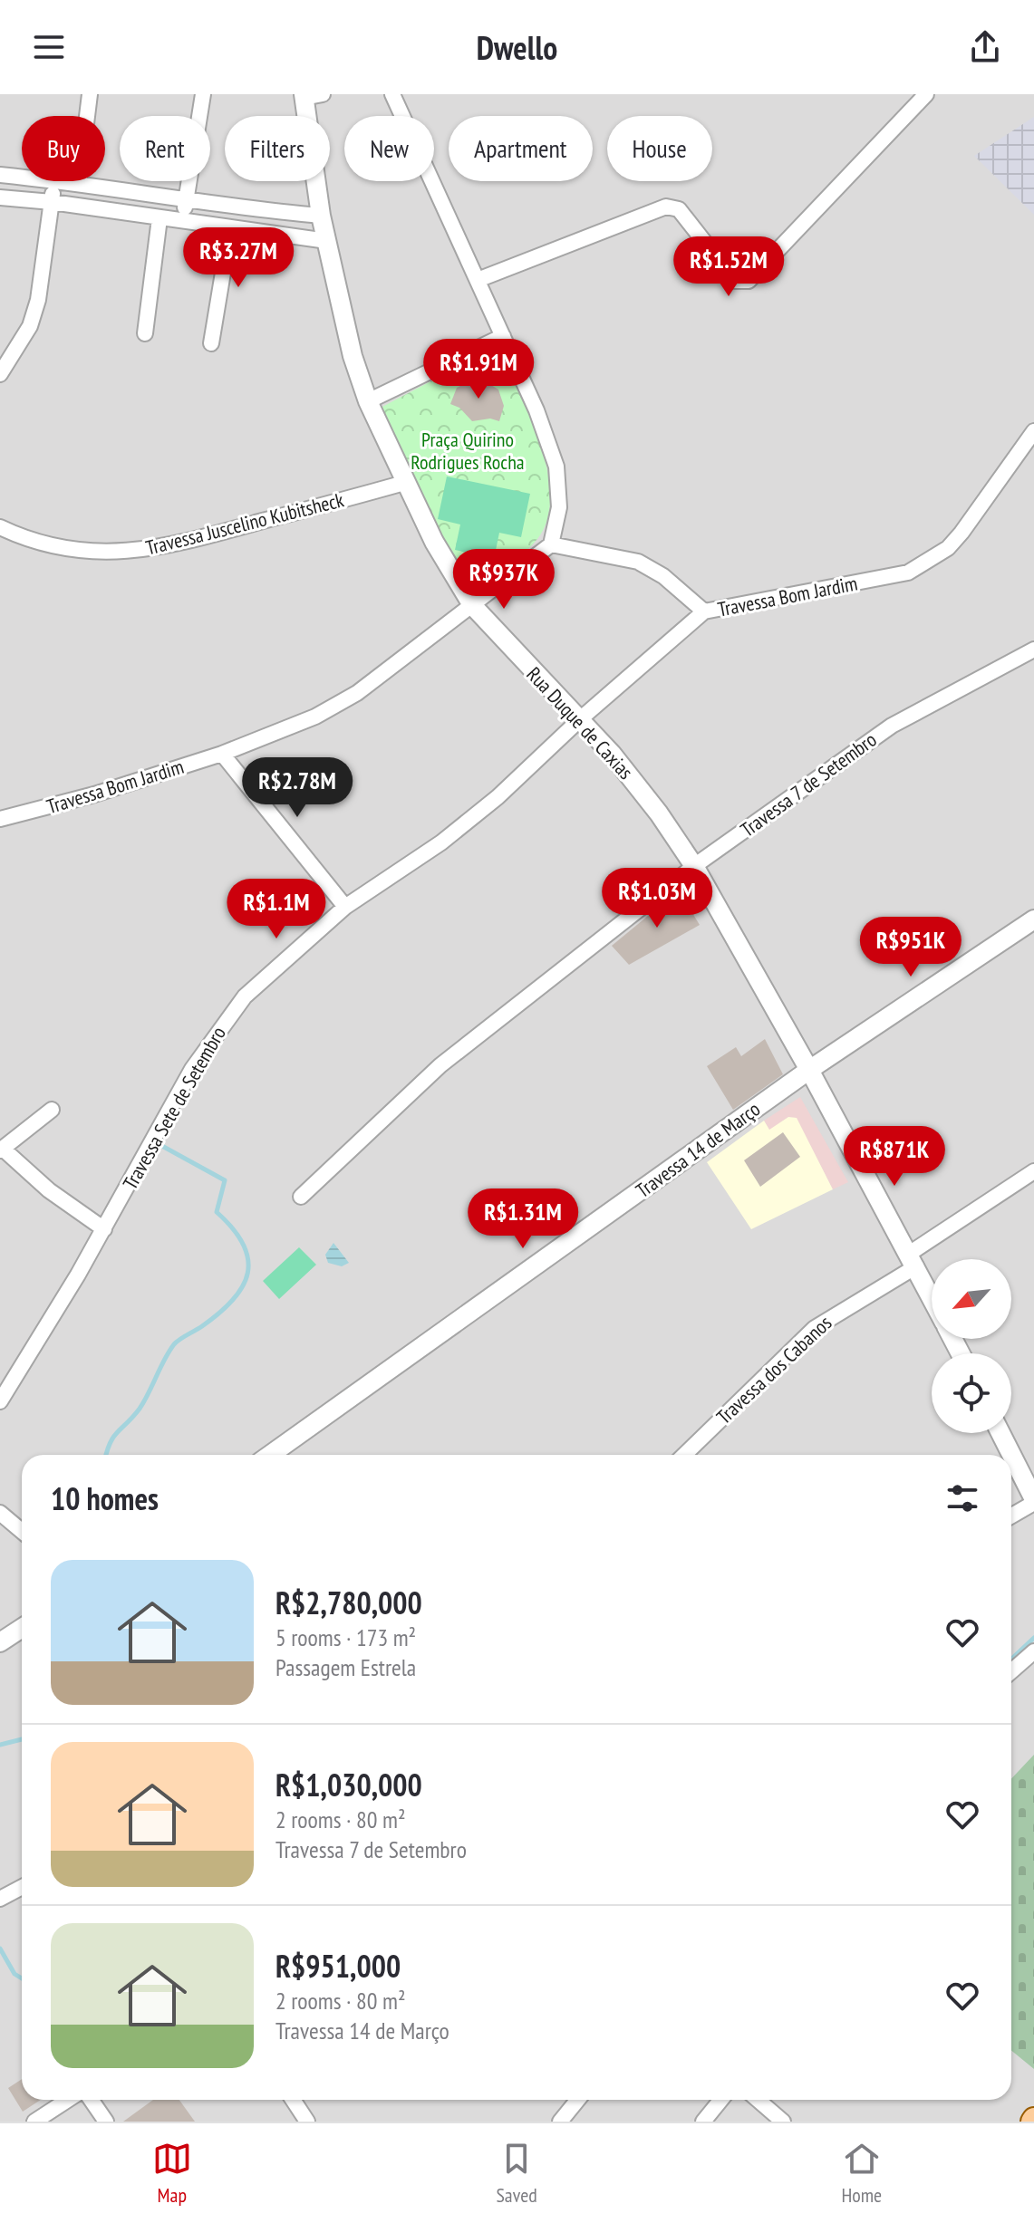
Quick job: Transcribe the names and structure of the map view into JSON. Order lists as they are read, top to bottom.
{
  "streets": {
    "street": [
      "Travessa Juscelino Kubitsheck",
      "Travessa Bom Jardim",
      "Rua Duque de Caxias",
      "Travessa 7 de Setembro",
      "Travessa Sete de Setembro",
      "Travessa 14 de Março",
      "Travessa dos Cabanos"
    ]
  },
  "crossings": [
    ["Travessa Juscelino Kubitsheck", "Rua Duque de Caxias"],
    ["Travessa Bom Jardim", "Rua Duque de Caxias"],
    ["Travessa Bom Jardim", "Travessa Sete de Setembro"],
    ["Rua Duque de Caxias", "Travessa 7 de Setembro"],
    ["Rua Duque de Caxias", "Travessa Sete de Setembro"],
    ["Rua Duque de Caxias", "Travessa 14 de Março"],
    ["Rua Duque de Caxias", "Travessa dos Cabanos"]
  ],
  "parks": ["Praça Quirino Rodrigues Rocha"],
  "north": "bottom left",
  "page": {
    "header": "Dwello",
    "chip": [
      "Buy",
      "Rent",
      "Filters",
      "New",
      "Apartment",
      "House"
    ],
    "price": [
      "R$3.27M",
      "R$1.52M",
      "R$1.91M",
      "R$937K",
      "R$2.78M",
      "R$1.03M",
      "R$1.1M",
      "R$951K",
      "R$871K",
      "R$1.31M"
    ],
    "heading": "10 homes",
    "list": [
      {
        "name": "R$2,780,000",
        "note": "5 rooms · 173 m² · Passagem Estrela"
      },
      {
        "name": "R$1,030,000",
        "note": "2 rooms · 80 m² · Travessa 7 de Setembro"
      },
      {
        "name": "R$951,000",
        "note": "2 rooms · 80 m² · Travessa 14 de Março"
      }
    ],
    "tabs": ["Map", "Saved", "Home"]
  }
}
